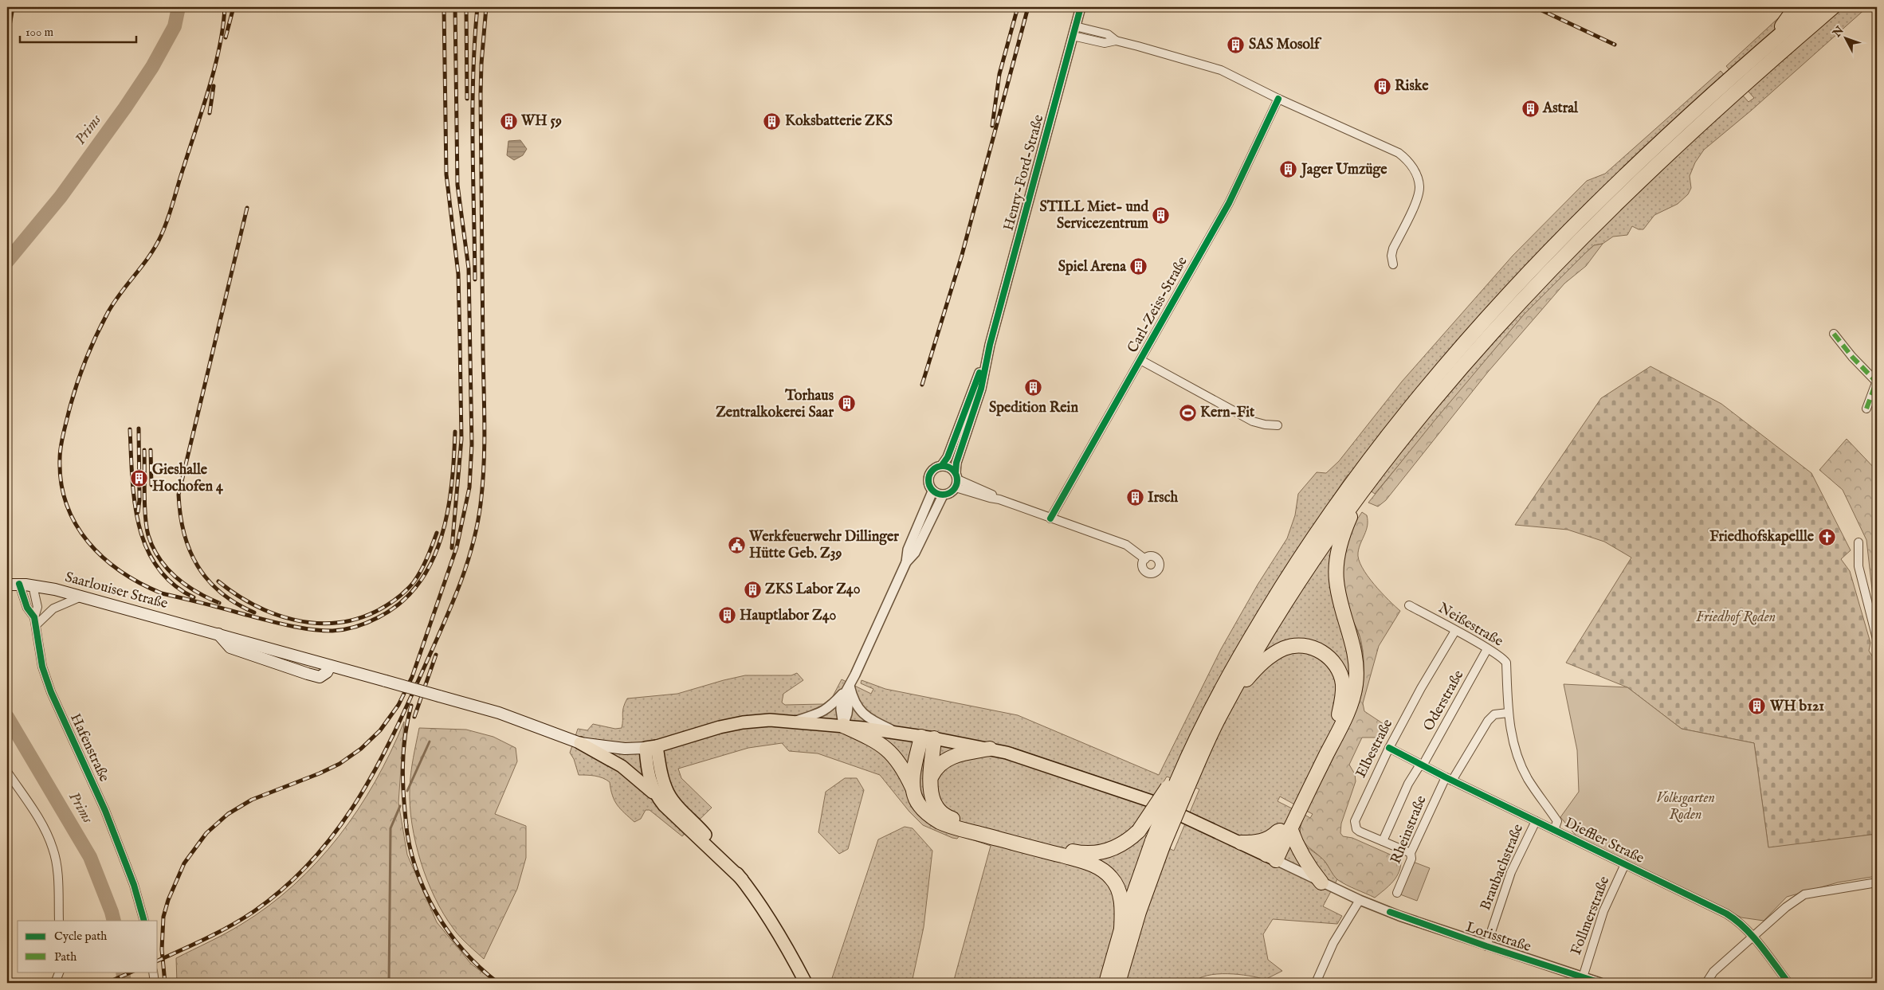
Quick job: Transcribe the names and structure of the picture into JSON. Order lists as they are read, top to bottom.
{
  "streets": {
    "main road": ["Saarlouiser Straße"],
    "street": [
      "Henry-Ford-Straße",
      "Carl-Zeiss-Straße",
      "Neißestraße",
      "Oderstraße",
      "Hafenstraße",
      "Elbestraße",
      "Rheinstraße",
      "Dieffler Straße",
      "Braubachstraße",
      "Follmerstraße",
      "Lorisstraße"
    ]
  },
  "crossings": [
    ["Saarlouiser Straße", "Hafenstraße"],
    ["Neißestraße", "Oderstraße"],
    ["Neißestraße", "Elbestraße"],
    ["Neißestraße", "Rheinstraße"],
    ["Neißestraße", "Dieffler Straße"],
    ["Oderstraße", "Elbestraße"],
    ["Oderstraße", "Dieffler Straße"],
    ["Elbestraße", "Rheinstraße"],
    ["Elbestraße", "Dieffler Straße"],
    ["Rheinstraße", "Dieffler Straße"],
    ["Dieffler Straße", "Braubachstraße"],
    ["Dieffler Straße", "Follmerstraße"],
    ["Braubachstraße", "Lorisstraße"],
    ["Follmerstraße", "Lorisstraße"]
  ],
  "water": ["Prims"],
  "parks": ["Friedhof Roden", "Volksgarten Roden"],
  "places": {
    "building": [
      "SAS Mosolf",
      "Riske",
      "Astral",
      "WH 59",
      "Koksbatterie ZKS",
      "Jager Umzüge",
      "STILL Miet- und Servicezentrum",
      "Spiel Arena",
      "Spedition Rein",
      "Torhaus Zentralkokerei Saar",
      "Gieshalle Hochofen 4",
      "Irsch",
      "ZKS Labor Z40",
      "Hauptlabor Z40",
      "WH b121"
    ],
    "sports": ["Kern-Fit"],
    "church": ["Friedhofskapellle"],
    "public building": ["Werkfeuerwehr Dillinger Hütte Geb. Z39"]
  },
  "legend": ["Cycle path", "Path"],
  "scale_bar": "100 m",
  "north": "top left"
}
